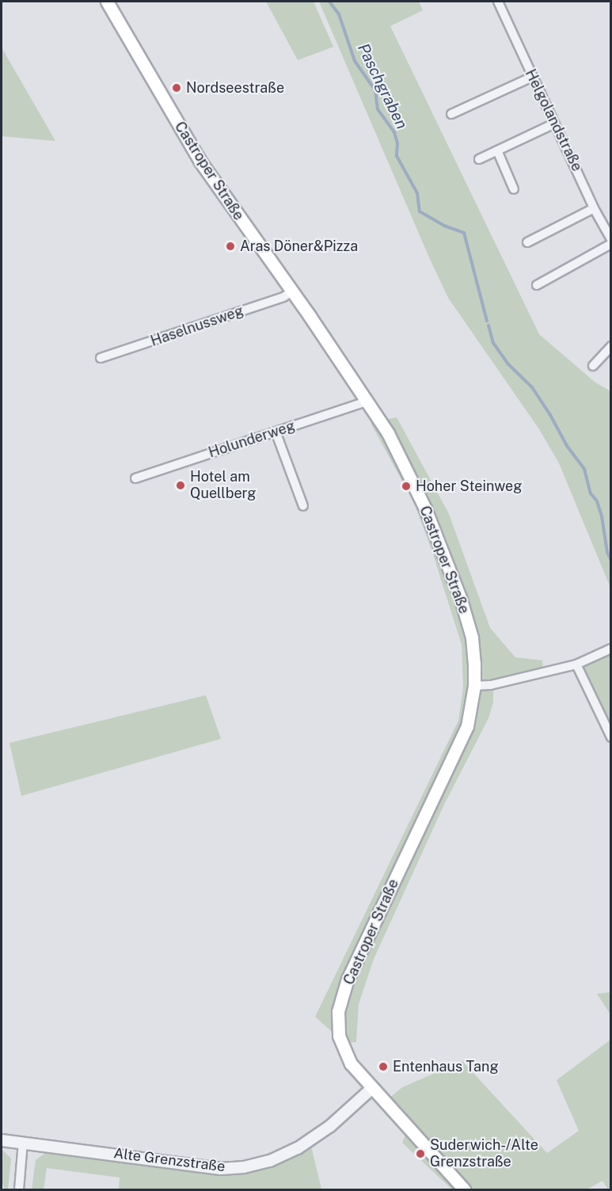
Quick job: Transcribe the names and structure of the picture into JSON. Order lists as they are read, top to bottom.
{
  "streets": {
    "main road": ["Castroper Straße"],
    "street": [
      "Helgolandstraße",
      "Haselnussweg",
      "Holunderweg",
      "Alte Grenzstraße"
    ]
  },
  "crossings": [
    ["Castroper Straße", "Haselnussweg"],
    ["Castroper Straße", "Holunderweg"],
    ["Castroper Straße", "Alte Grenzstraße"]
  ],
  "water": ["Paschgraben"],
  "places": [
    "Nordseestraße",
    "Aras Döner&Pizza",
    "Hotel am Quellberg",
    "Hoher Steinweg",
    "Entenhaus Tang",
    "Suderwich-/Alte Grenzstraße"
  ]
}
